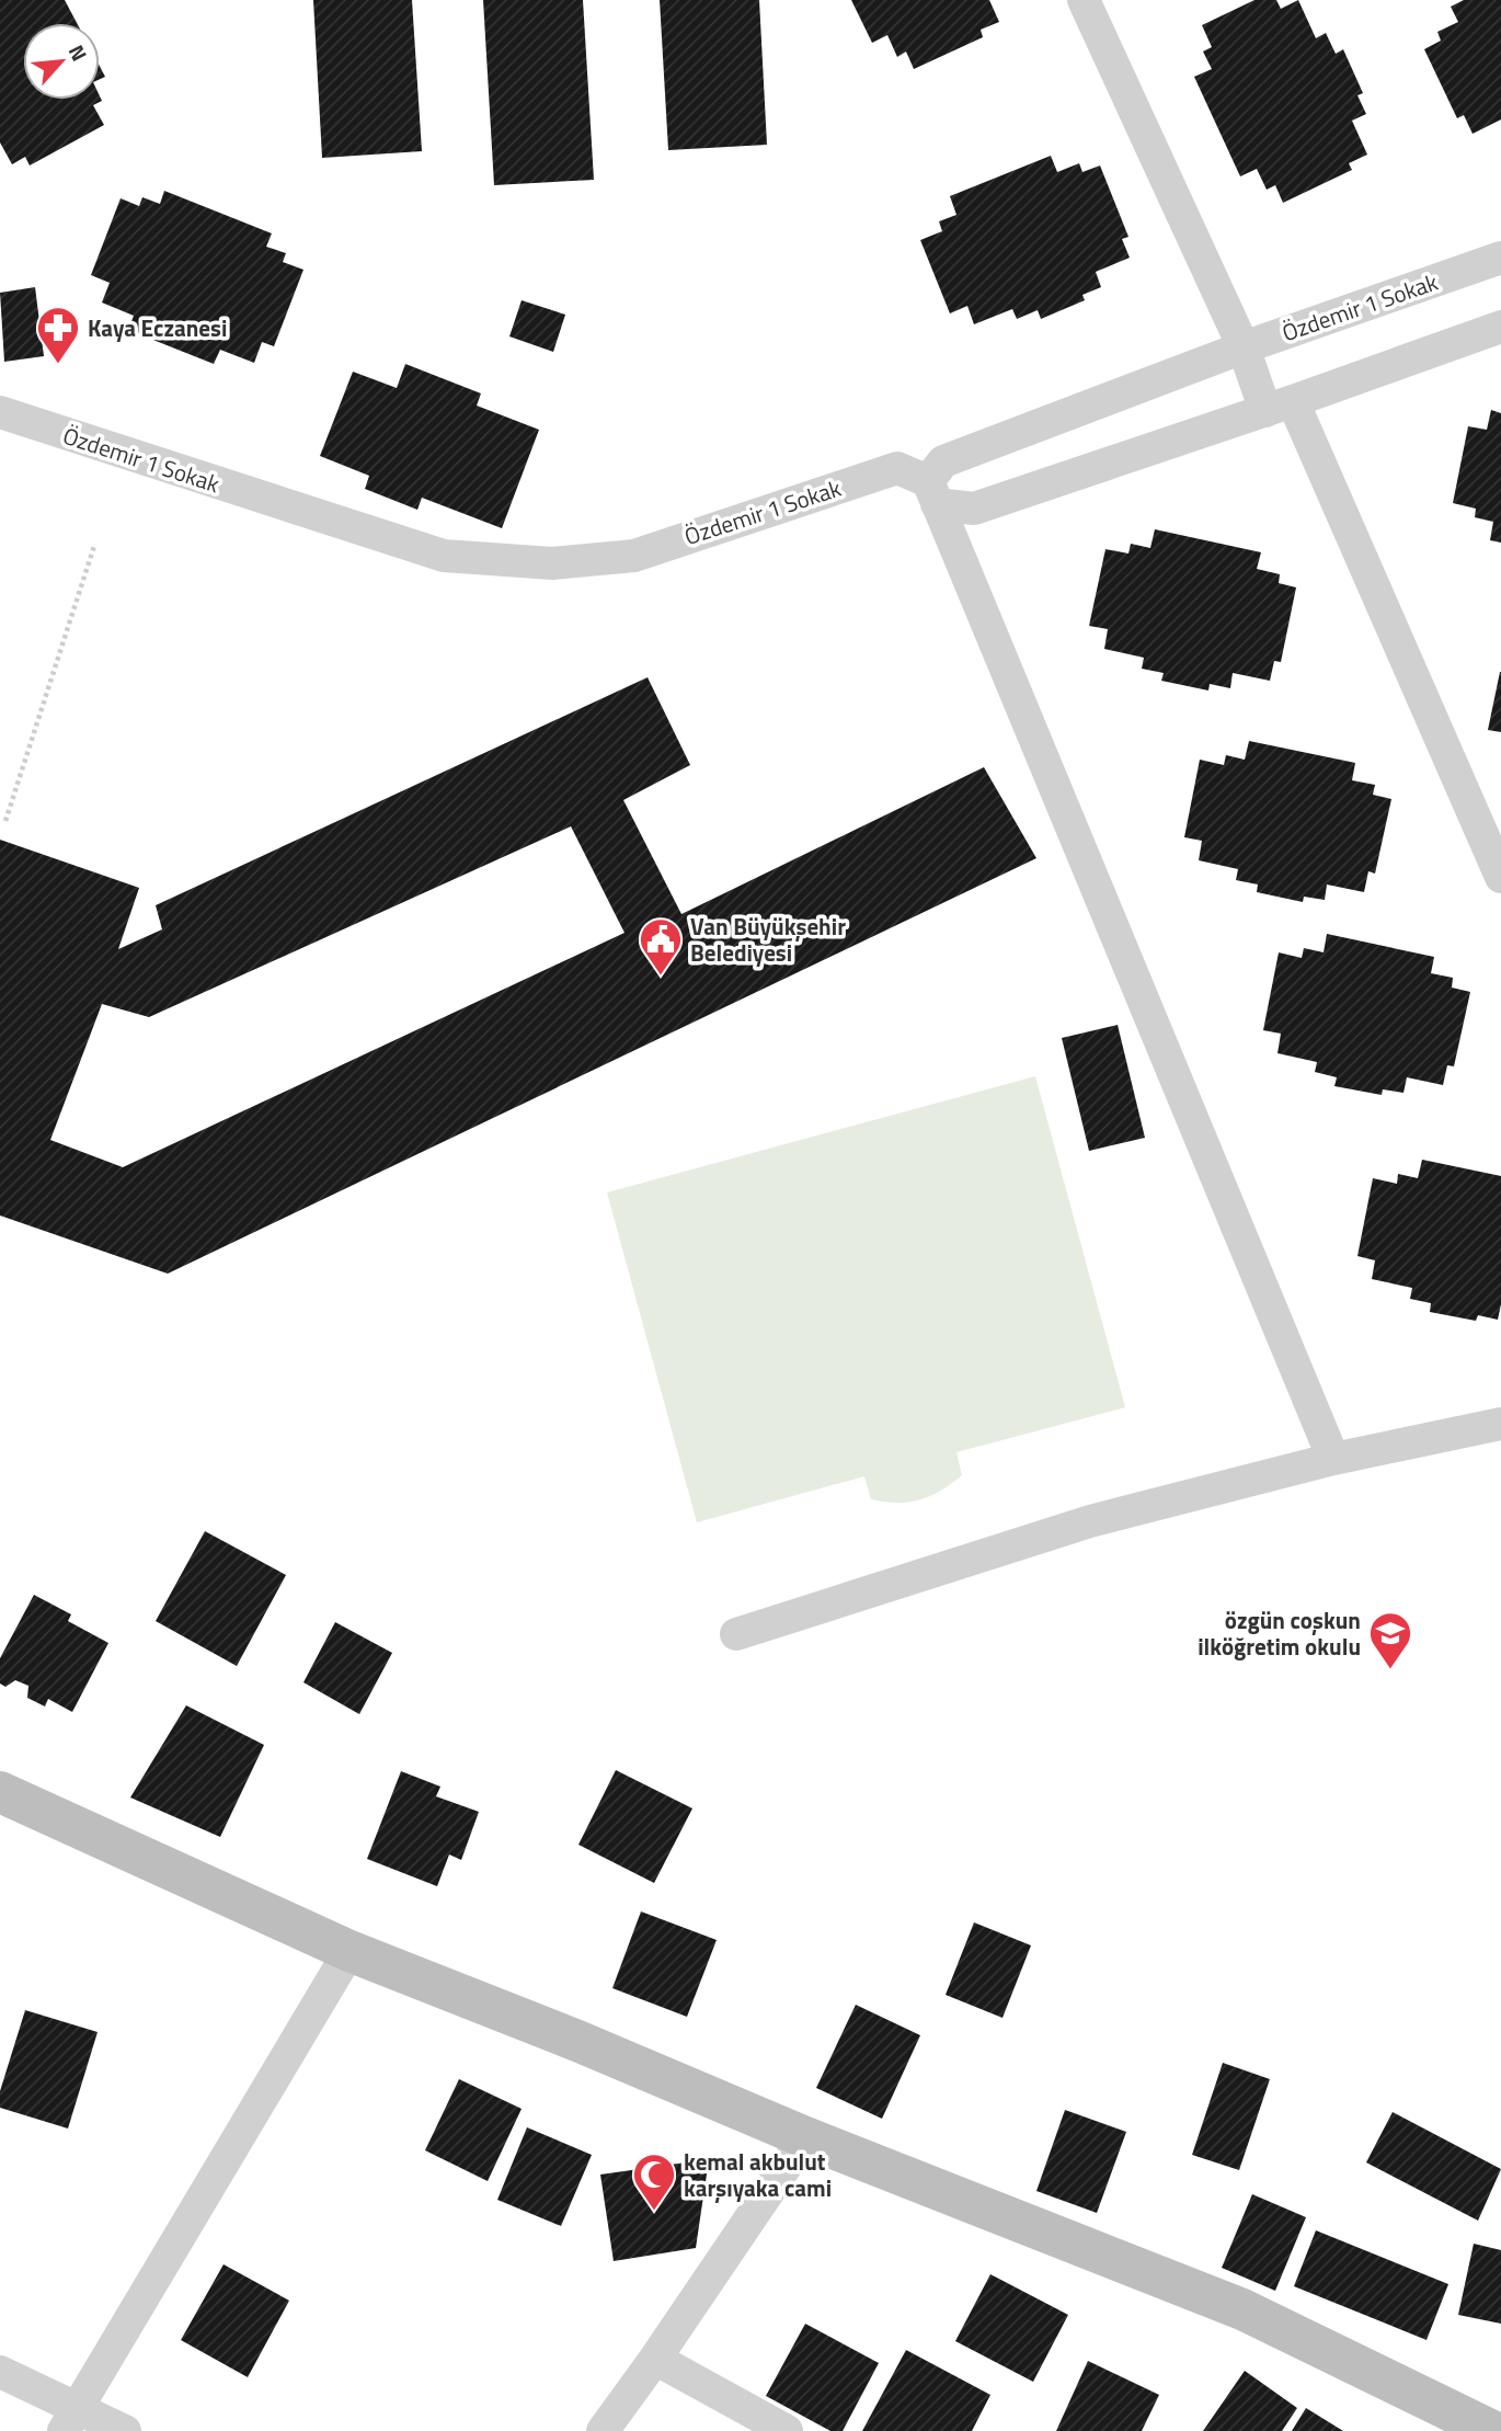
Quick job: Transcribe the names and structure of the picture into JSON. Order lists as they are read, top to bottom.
{
  "streets": {
    "street": ["Özdemir 1 Sokak"]
  },
  "places": {
    "pharmacy": ["Kaya Eczanesi"],
    "public building": ["Van Büyükşehir Belediyesi"],
    "school or university": ["özgün coşkun ilköğretim okulu"],
    "mosque": ["kemal akbulut karşıyaka cami"]
  },
  "north": "top right"
}
